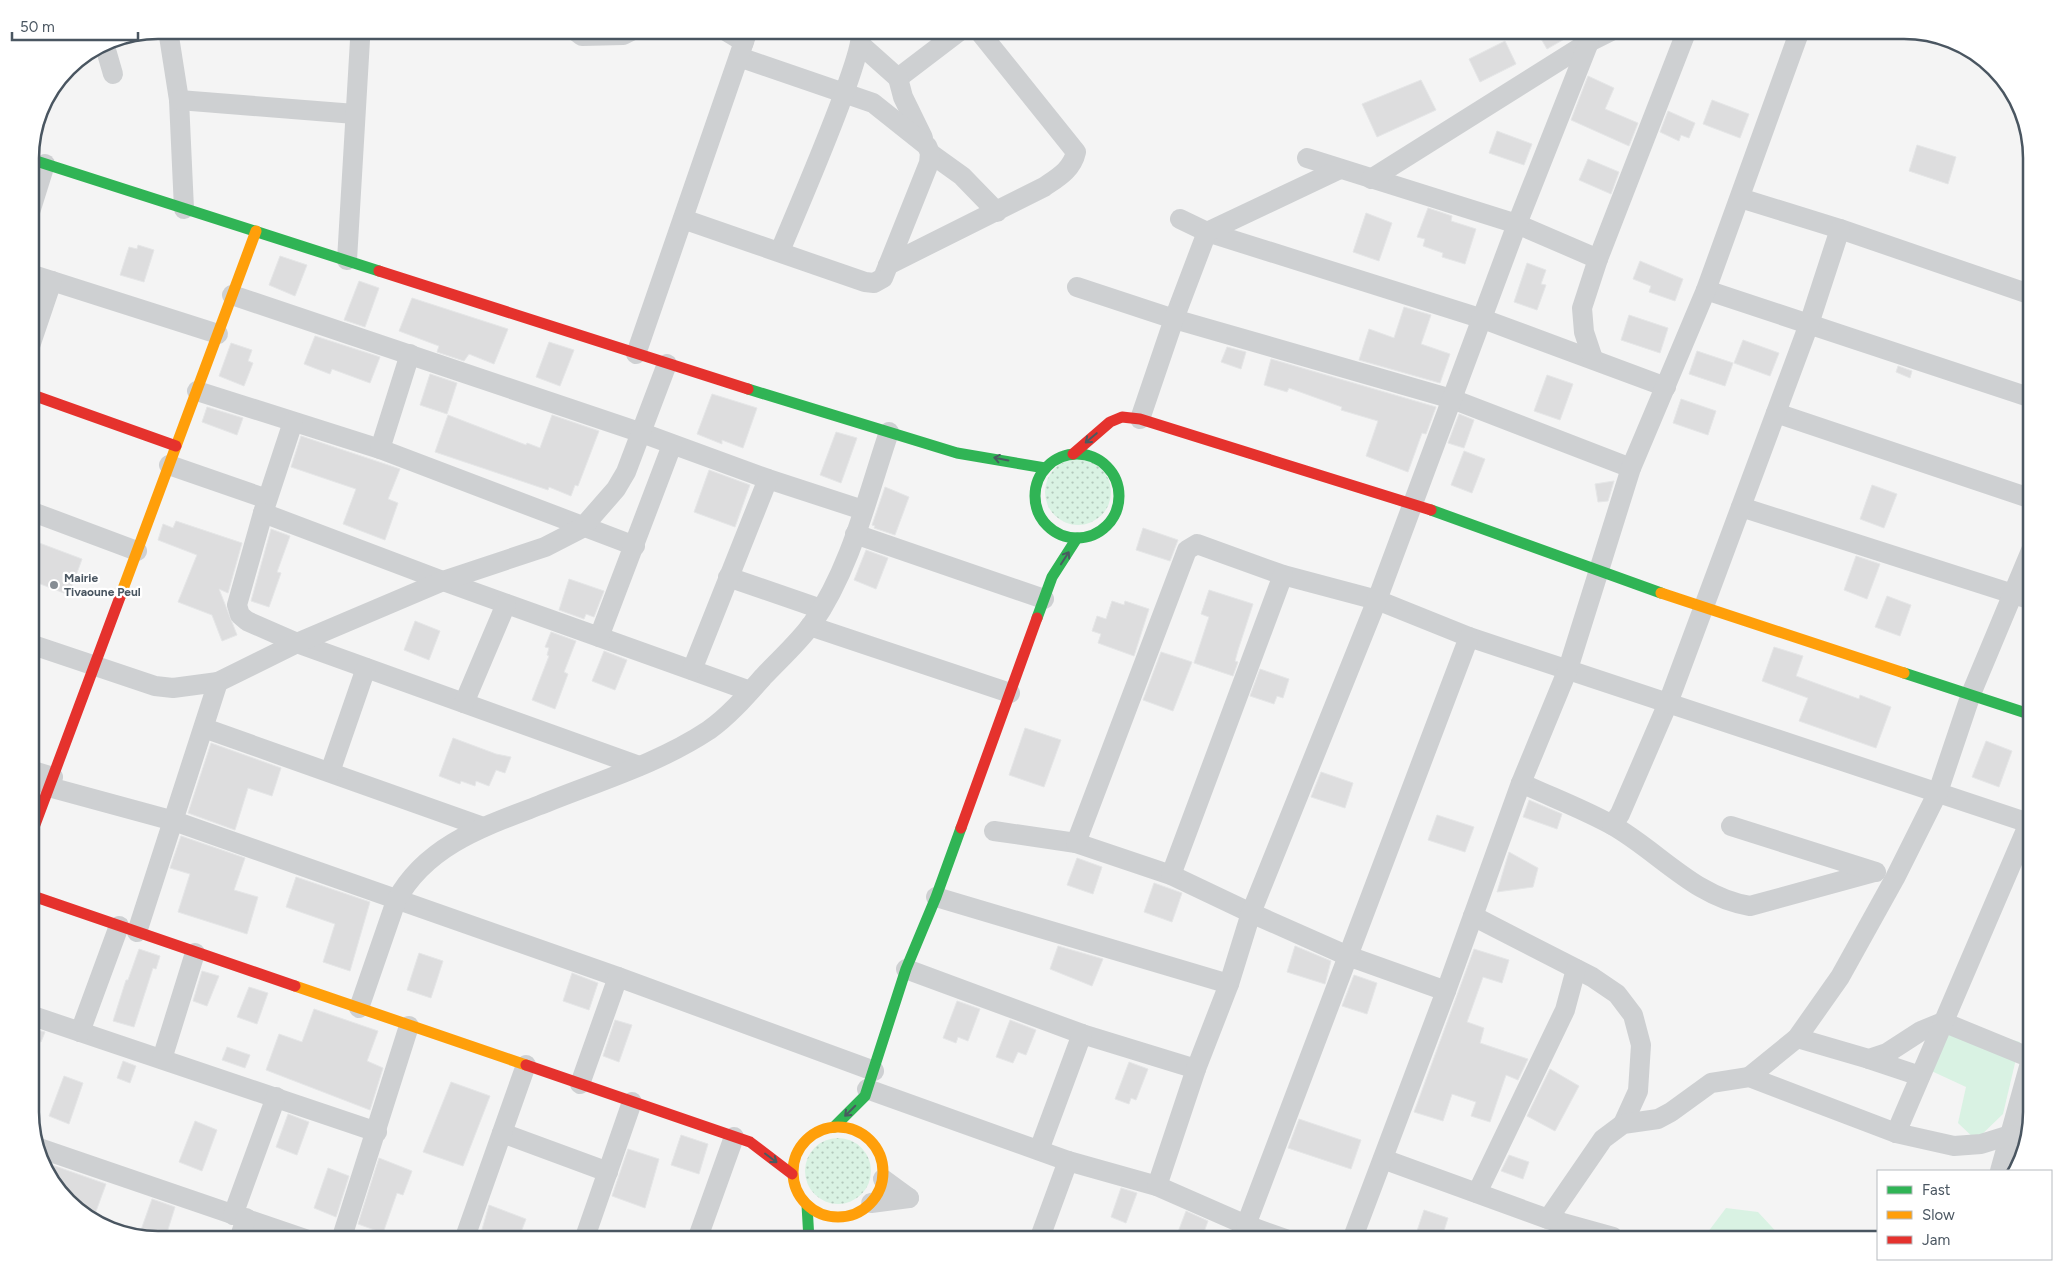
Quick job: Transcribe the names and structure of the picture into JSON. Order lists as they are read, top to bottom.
{
  "places": ["Mairie Tivaoune Peul"],
  "legend": ["Fast", "Slow", "Jam"],
  "scale_bar": "50 m"
}
